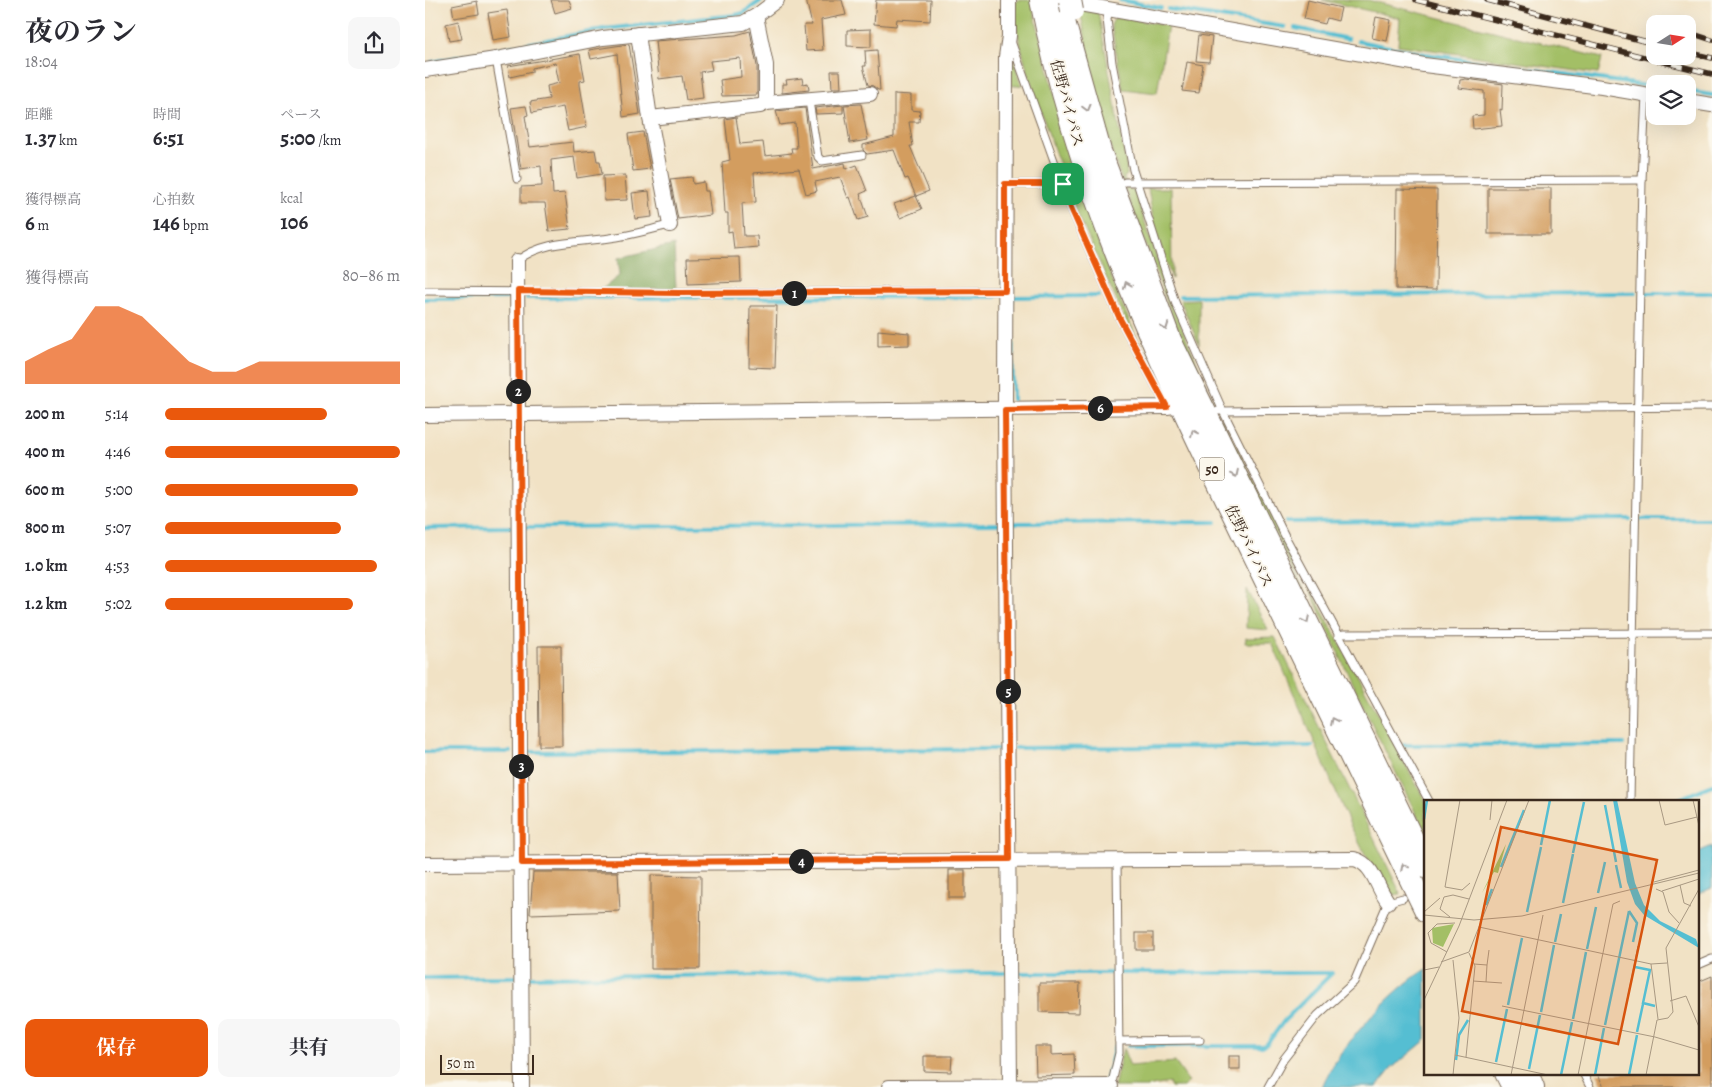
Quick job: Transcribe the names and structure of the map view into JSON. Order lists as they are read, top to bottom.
{
  "streets": {
    "highway": ["佐野バイパス", "50"]
  },
  "scale_bar": "50 m",
  "north": "right",
  "page": {
    "heading": ["夜のラン", "18:04"],
    "stats": [
      ["距離", "1.37 km"],
      ["時間", "6:51"],
      ["ペース", "5:00 /km"],
      ["獲得標高", "6 m"],
      ["心拍数", "146 bpm"],
      ["kcal", "106"]
    ],
    "chart": ["獲得標高", "80–86 m"],
    "pins": [
      "1",
      "2",
      "6",
      "5",
      "3",
      "4"
    ],
    "list": [
      {
        "name": "200 m",
        "note": "5:14"
      },
      {
        "name": "400 m",
        "note": "4:46"
      },
      {
        "name": "600 m",
        "note": "5:00"
      },
      {
        "name": "800 m",
        "note": "5:07"
      },
      {
        "name": "1.0 km",
        "note": "4:53"
      },
      {
        "name": "1.2 km",
        "note": "5:02"
      }
    ],
    "buttons": ["保存", "共有"],
    "scale": "50 m"
  }
}
